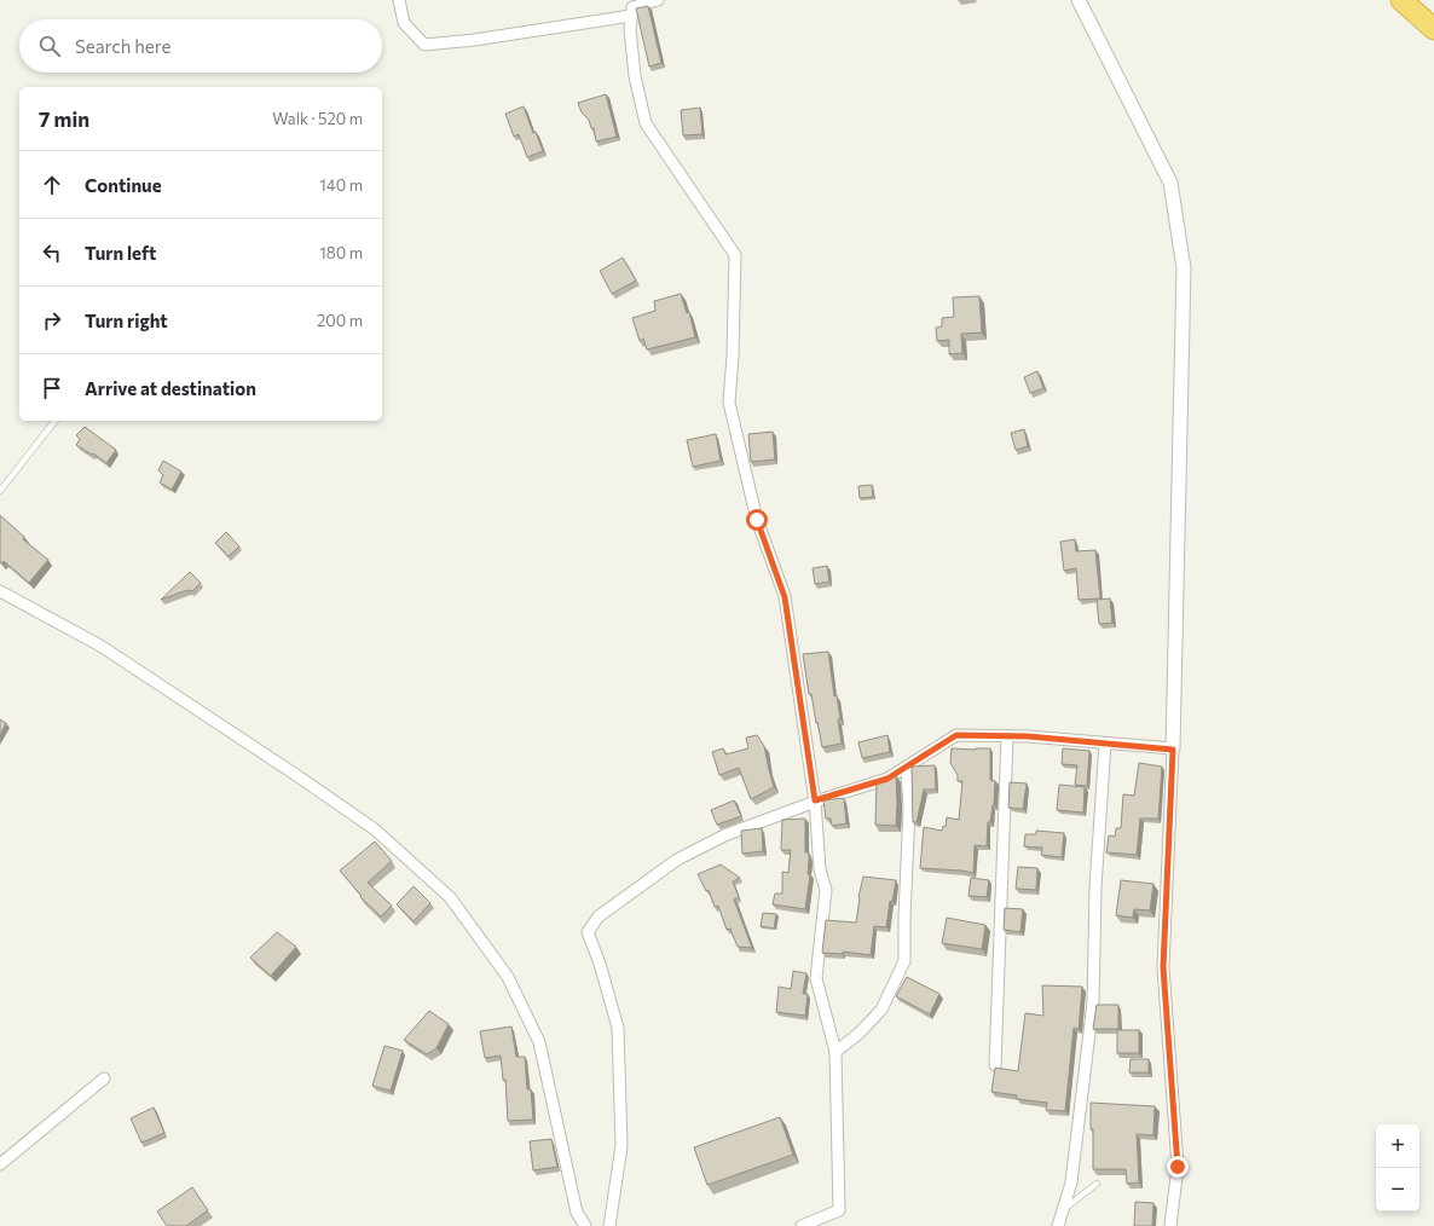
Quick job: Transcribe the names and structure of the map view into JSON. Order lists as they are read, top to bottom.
{
  "page": {
    "search": "Search here",
    "heading": ["7 min", "Walk · 520 m"],
    "list": [
      ["Continue", "140 m"],
      ["Turn left", "180 m"],
      ["Turn right", "200 m"],
      "Arrive at destination"
    ],
    "map_buttons": ["+", "−"]
  }
}
